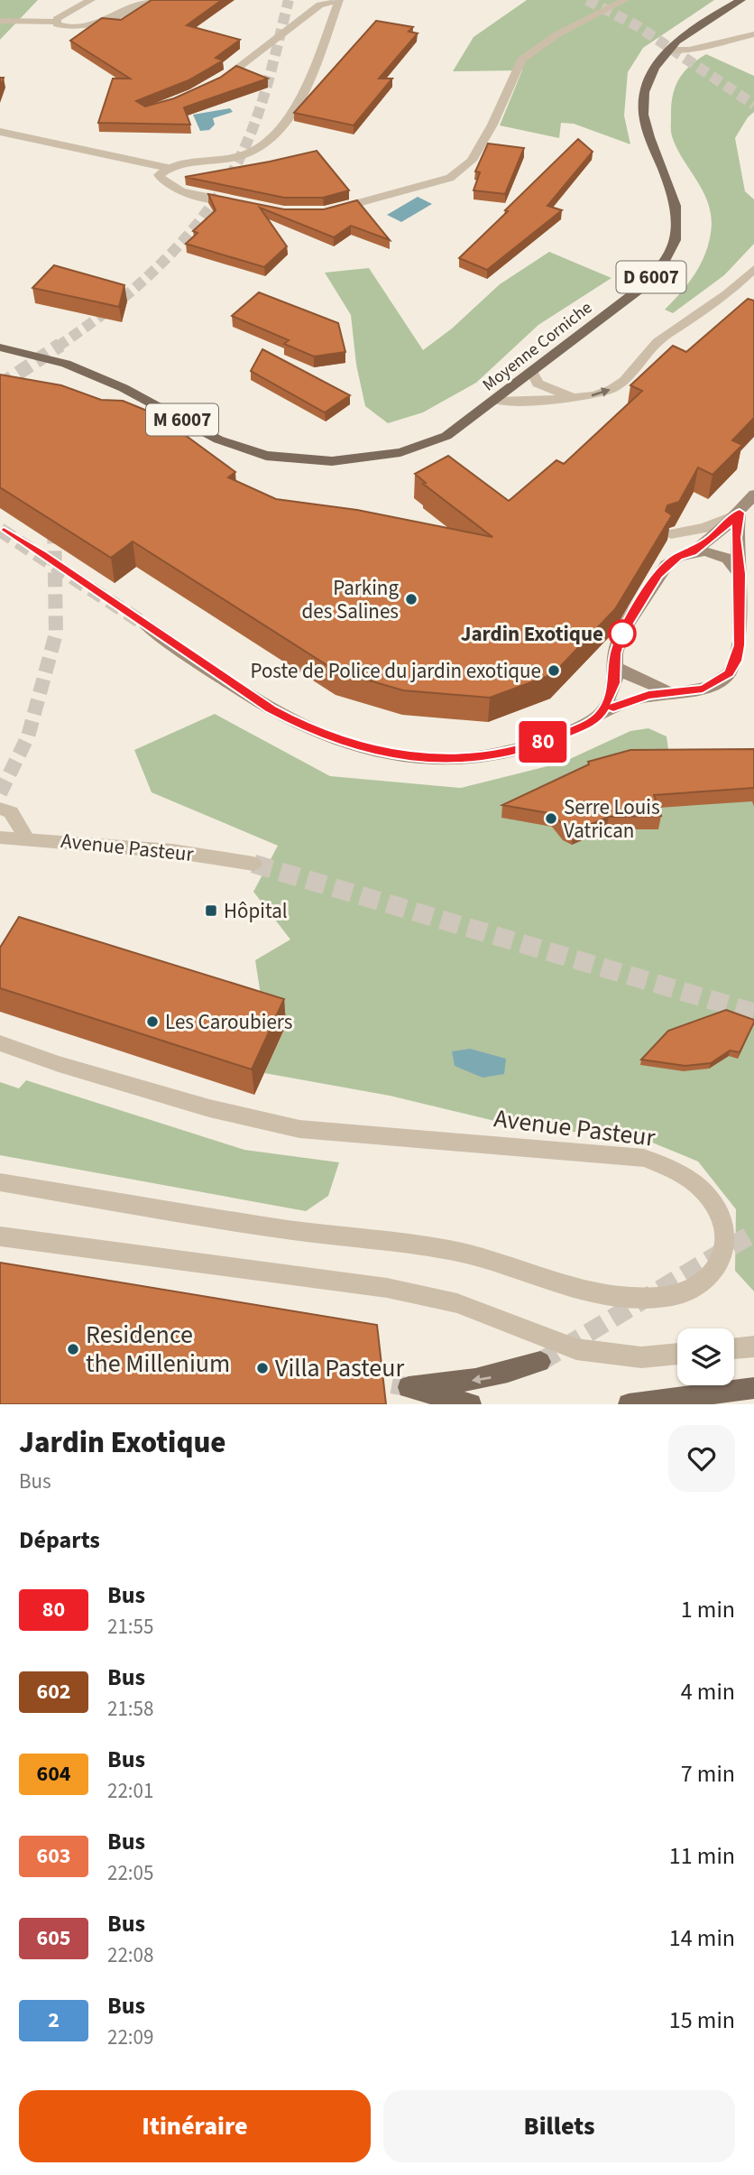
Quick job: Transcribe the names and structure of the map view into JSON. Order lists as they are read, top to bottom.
{
  "streets": {
    "main road": ["D 6007", "Moyenne Corniche", "M 6007"],
    "street": ["Avenue Pasteur"]
  },
  "crossings": [
    ["Moyenne Corniche", "M 6007"]
  ],
  "places": {
    "other": [
      "Parking des Salines",
      "Jardin Exotique",
      "Poste de Police du jardin exotique",
      "Serre Louis Vatrican",
      "Les Caroubiers",
      "Residence the Millenium",
      "Villa Pasteur"
    ],
    "transit": ["Hôpital"]
  },
  "lines": ["bus line 80"],
  "page": {
    "on_map": "80",
    "heading": [
      ["Jardin Exotique", "Bus"],
      "Départs"
    ],
    "list": [
      {
        "mark": "80",
        "name": "Bus",
        "note": "21:55",
        "value": "1 min"
      },
      {
        "mark": "602",
        "name": "Bus",
        "note": "21:58",
        "value": "4 min"
      },
      {
        "mark": "604",
        "name": "Bus",
        "note": "22:01",
        "value": "7 min"
      },
      {
        "mark": "603",
        "name": "Bus",
        "note": "22:05",
        "value": "11 min"
      },
      {
        "mark": "605",
        "name": "Bus",
        "note": "22:08",
        "value": "14 min"
      },
      {
        "mark": "2",
        "name": "Bus",
        "note": "22:09",
        "value": "15 min"
      }
    ],
    "buttons": ["Itinéraire", "Billets"]
  }
}
